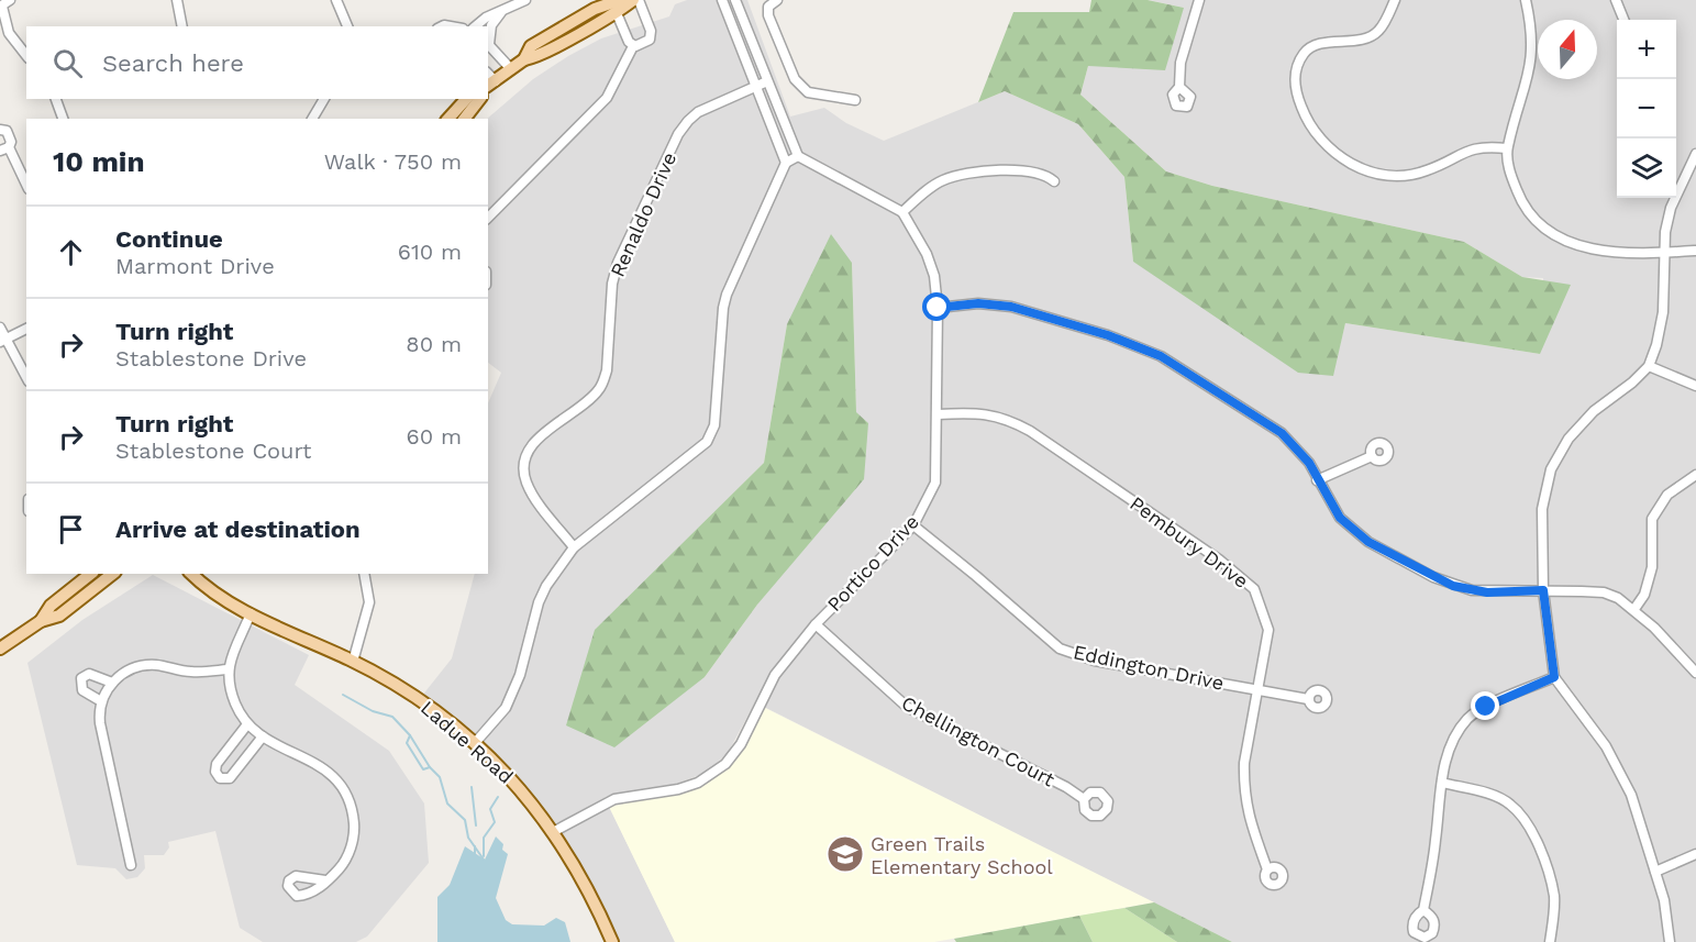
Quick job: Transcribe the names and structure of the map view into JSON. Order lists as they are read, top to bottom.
{
  "streets": {
    "main road": ["Ladue Road"],
    "street": [
      "Renaldo Drive",
      "Pembury Drive",
      "Portico Drive",
      "Eddington Drive",
      "Chellington Court"
    ]
  },
  "crossings": [
    ["Pembury Drive", "Portico Drive"],
    ["Pembury Drive", "Eddington Drive"],
    ["Portico Drive", "Eddington Drive"],
    ["Portico Drive", "Chellington Court"],
    ["Portico Drive", "Ladue Road"]
  ],
  "places": {
    "school or university": ["Green Trails Elementary School"]
  },
  "north": "top",
  "page": {
    "map_buttons": ["+", "−"],
    "search": "Search here",
    "heading": ["10 min", "Walk · 750 m"],
    "list": [
      ["Continue", "Marmont Drive", "610 m"],
      ["Turn right", "Stablestone Drive", "80 m"],
      ["Turn right", "Stablestone Court", "60 m"],
      "Arrive at destination"
    ]
  }
}
